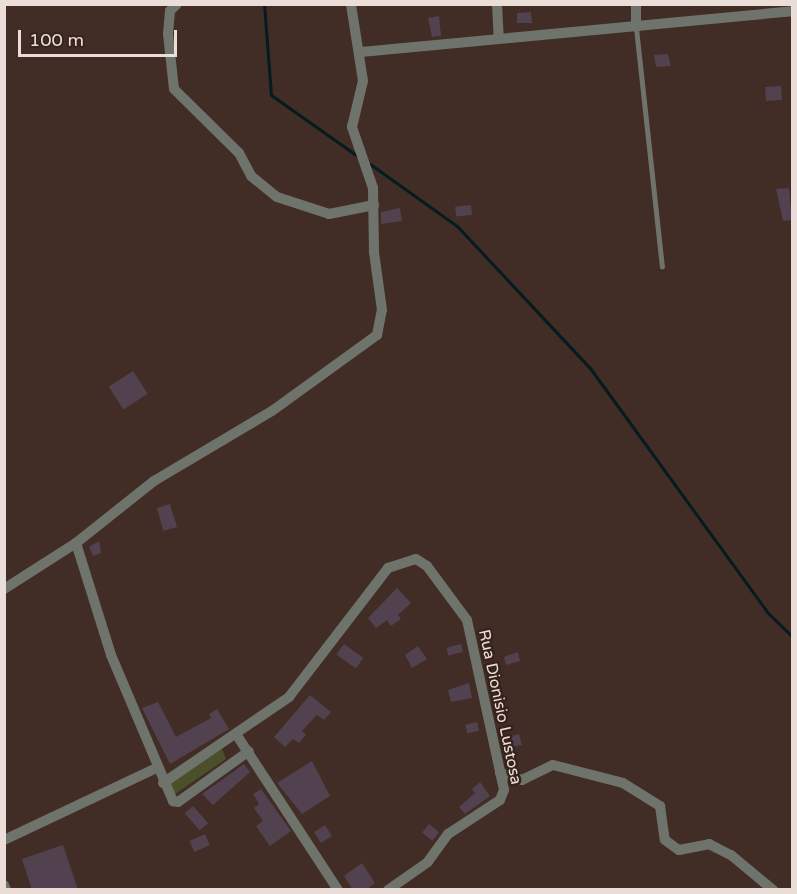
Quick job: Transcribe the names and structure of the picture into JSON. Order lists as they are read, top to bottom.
{
  "streets": {
    "street": ["Rua Dionisio Lustosa"]
  },
  "scale_bar": "100 m"
}
